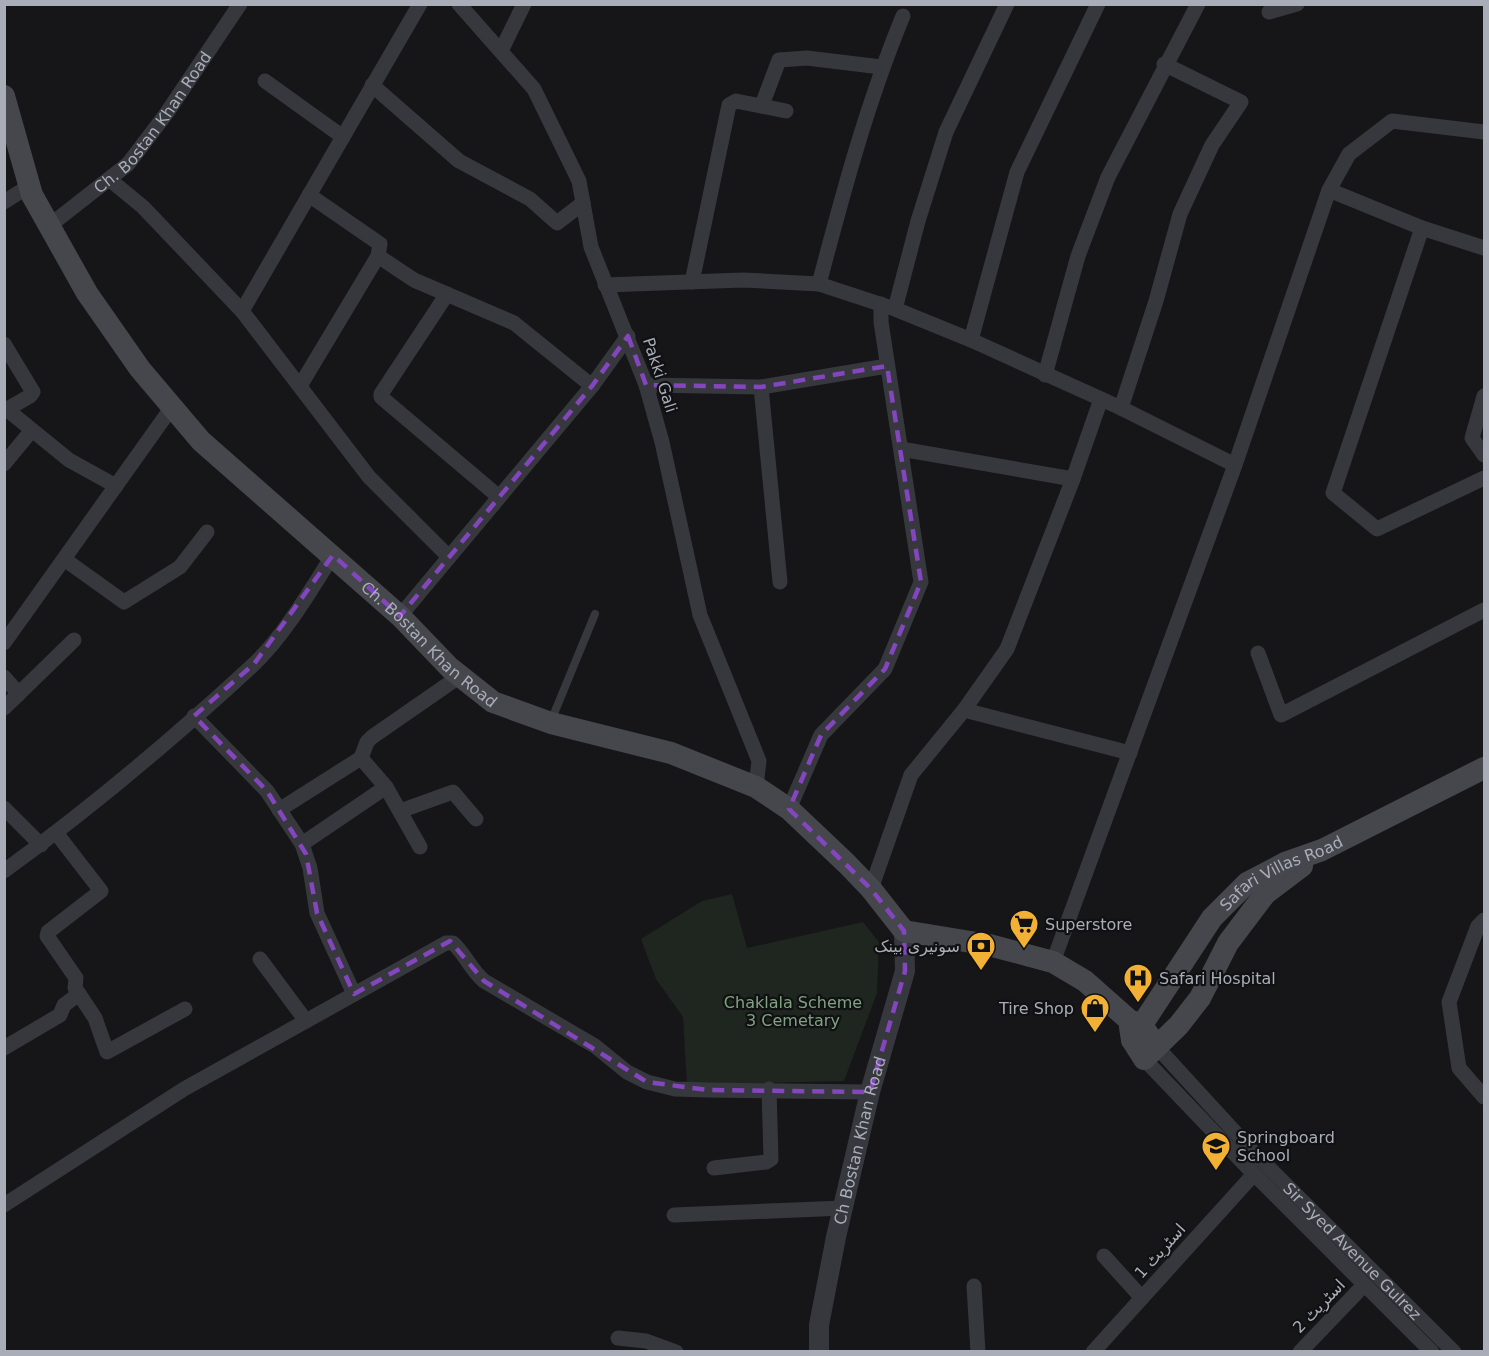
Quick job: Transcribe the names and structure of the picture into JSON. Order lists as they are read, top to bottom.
{
  "streets": {
    "main road": ["Ch. Bostan Khan Road", "Safari Villas Road", "Sir Syed Avenue Gulrez"],
    "street": [
      "Pakki Gali",
      "Ch Bostan Khan Road",
      "اسٹریٹ 1",
      "اسٹریٹ 2"
    ]
  },
  "crossings": [
    ["Ch. Bostan Khan Road", "Pakki Gali"],
    ["Ch. Bostan Khan Road", "Ch Bostan Khan Road"],
    ["Ch. Bostan Khan Road", "Sir Syed Avenue Gulrez"],
    ["Safari Villas Road", "Sir Syed Avenue Gulrez"],
    ["Ch Bostan Khan Road", "Sir Syed Avenue Gulrez"],
    ["اسٹریٹ 1", "Sir Syed Avenue Gulrez"],
    ["Sir Syed Avenue Gulrez", "اسٹریٹ 2"]
  ],
  "parks": ["Chaklala Scheme 3 Cemetary"],
  "places": {
    "supermarket": ["Superstore"],
    "bank": ["سونیری بینک"],
    "hospital": ["Safari Hospital"],
    "shop": ["Tire Shop"],
    "school or university": ["Springboard School"]
  }
}
